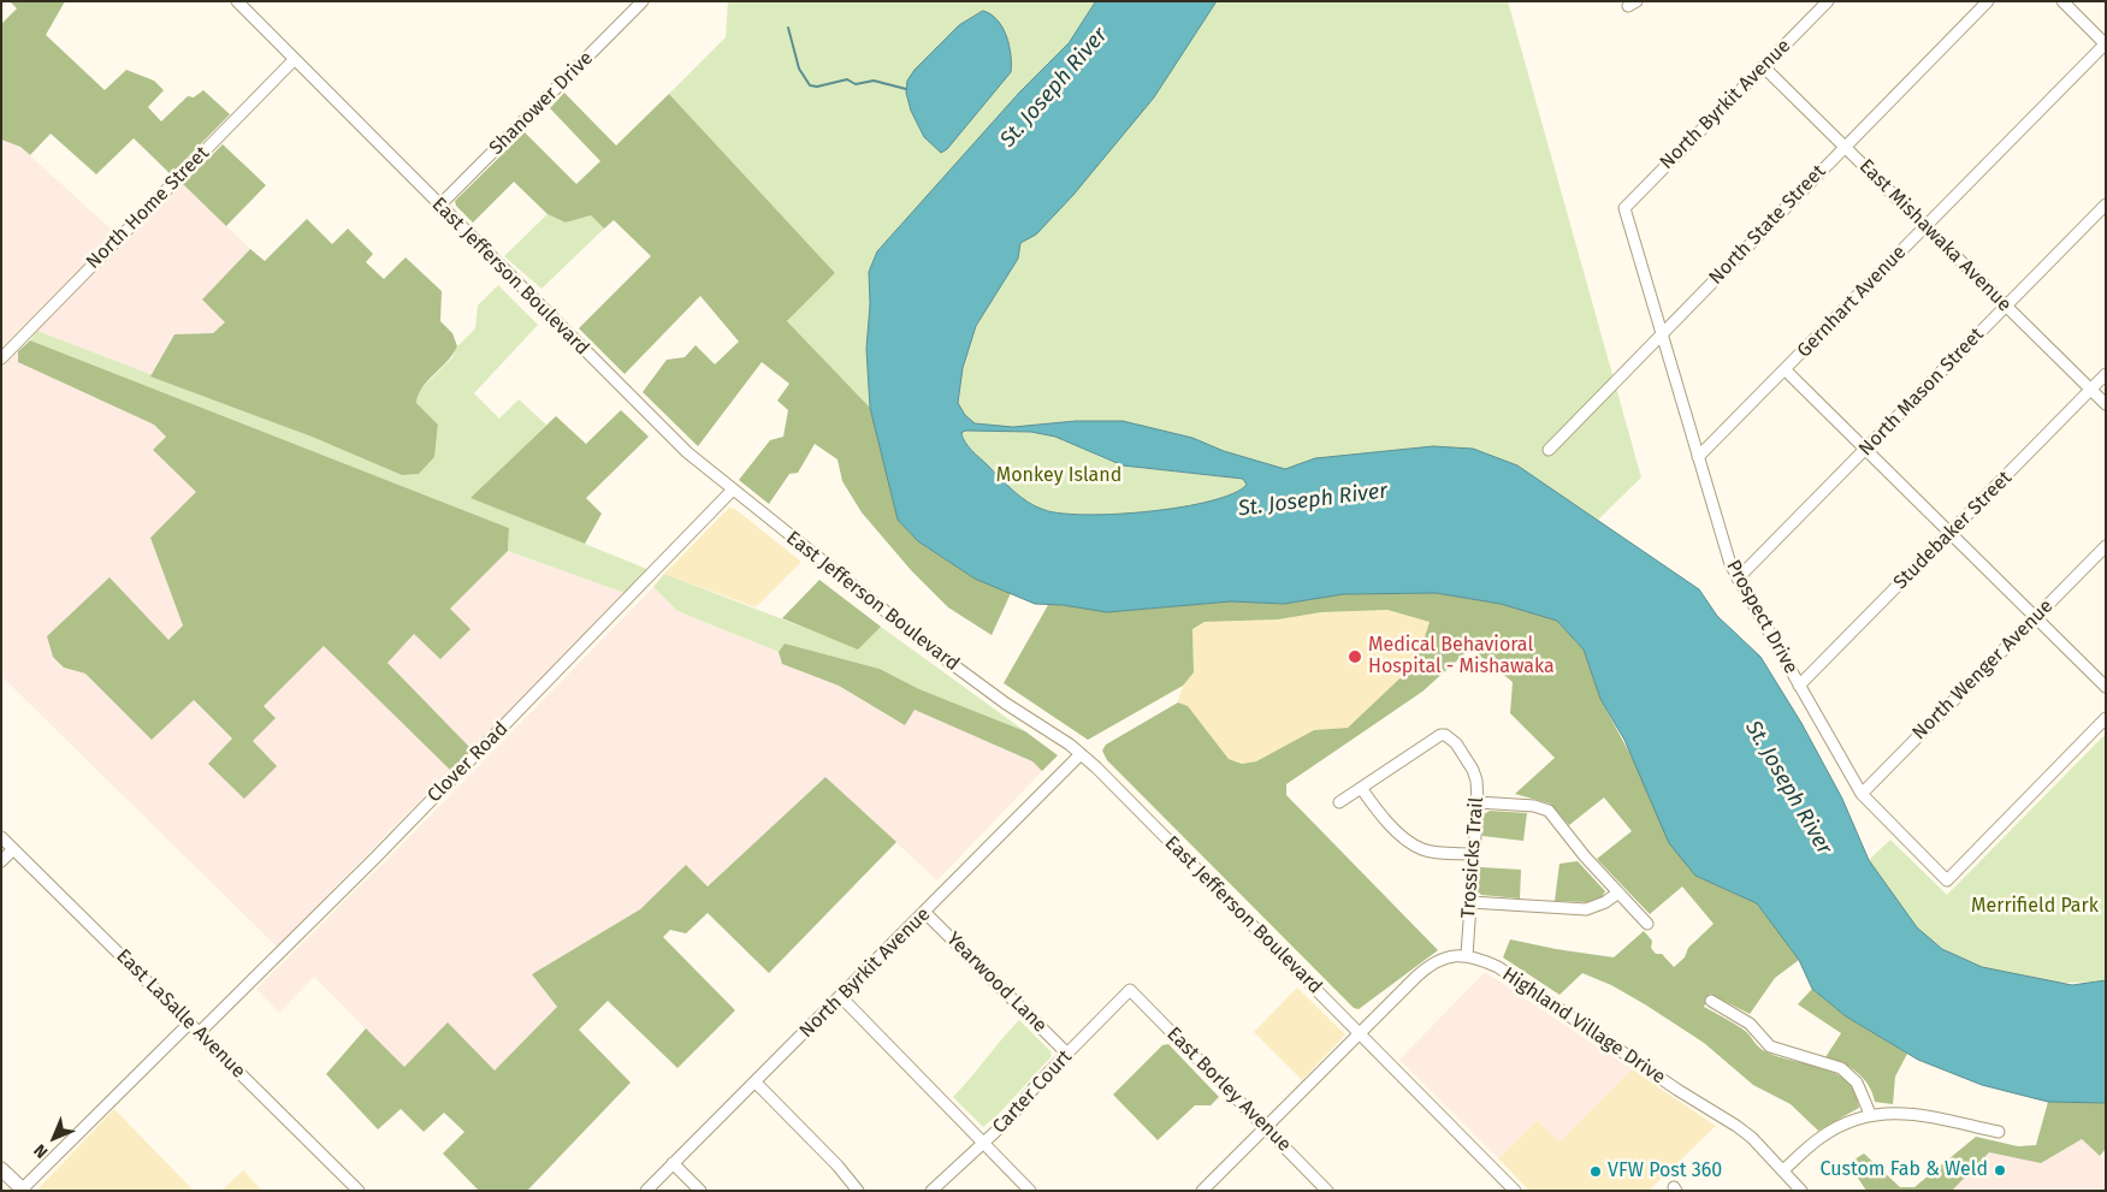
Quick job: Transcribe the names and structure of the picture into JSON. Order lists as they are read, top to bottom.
{
  "streets": {
    "street": [
      "Shanower Drive",
      "North Byrkit Avenue",
      "North Home Street",
      "North State Street",
      "East Mishawaka Avenue",
      "East Jefferson Boulevard",
      "Gernhart Avenue",
      "North Mason Street",
      "Studebaker Street",
      "Prospect Drive",
      "North Wenger Avenue",
      "Clover Road",
      "Trossicks Trail",
      "Yearwood Lane",
      "East LaSalle Avenue",
      "Highland Village Drive",
      "East Borley Avenue",
      "Carter Court"
    ]
  },
  "crossings": [
    ["Shanower Drive", "East Jefferson Boulevard"],
    ["North Byrkit Avenue", "East Mishawaka Avenue"],
    ["North Byrkit Avenue", "East Jefferson Boulevard"],
    ["North Byrkit Avenue", "Prospect Drive"],
    ["North Byrkit Avenue", "Yearwood Lane"],
    ["North Home Street", "East Jefferson Boulevard"],
    ["North State Street", "East Mishawaka Avenue"],
    ["North State Street", "Prospect Drive"],
    ["East Mishawaka Avenue", "Gernhart Avenue"],
    ["East Mishawaka Avenue", "North Mason Street"],
    ["East Mishawaka Avenue", "Studebaker Street"],
    ["East Jefferson Boulevard", "Clover Road"],
    ["Gernhart Avenue", "Prospect Drive"],
    ["North Mason Street", "Prospect Drive"],
    ["Studebaker Street", "Prospect Drive"],
    ["Prospect Drive", "North Wenger Avenue"],
    ["Clover Road", "East LaSalle Avenue"],
    ["Trossicks Trail", "Highland Village Drive"],
    ["Yearwood Lane", "Carter Court"],
    ["East Borley Avenue", "Carter Court"]
  ],
  "water": ["St. Joseph River"],
  "parks": ["Monkey Island", "Merrifield Park"],
  "places": ["Medical Behavioral Hospital - Mishawaka", "Custom Fab & Weld", "VFW Post 360"],
  "north": "bottom left"
}
